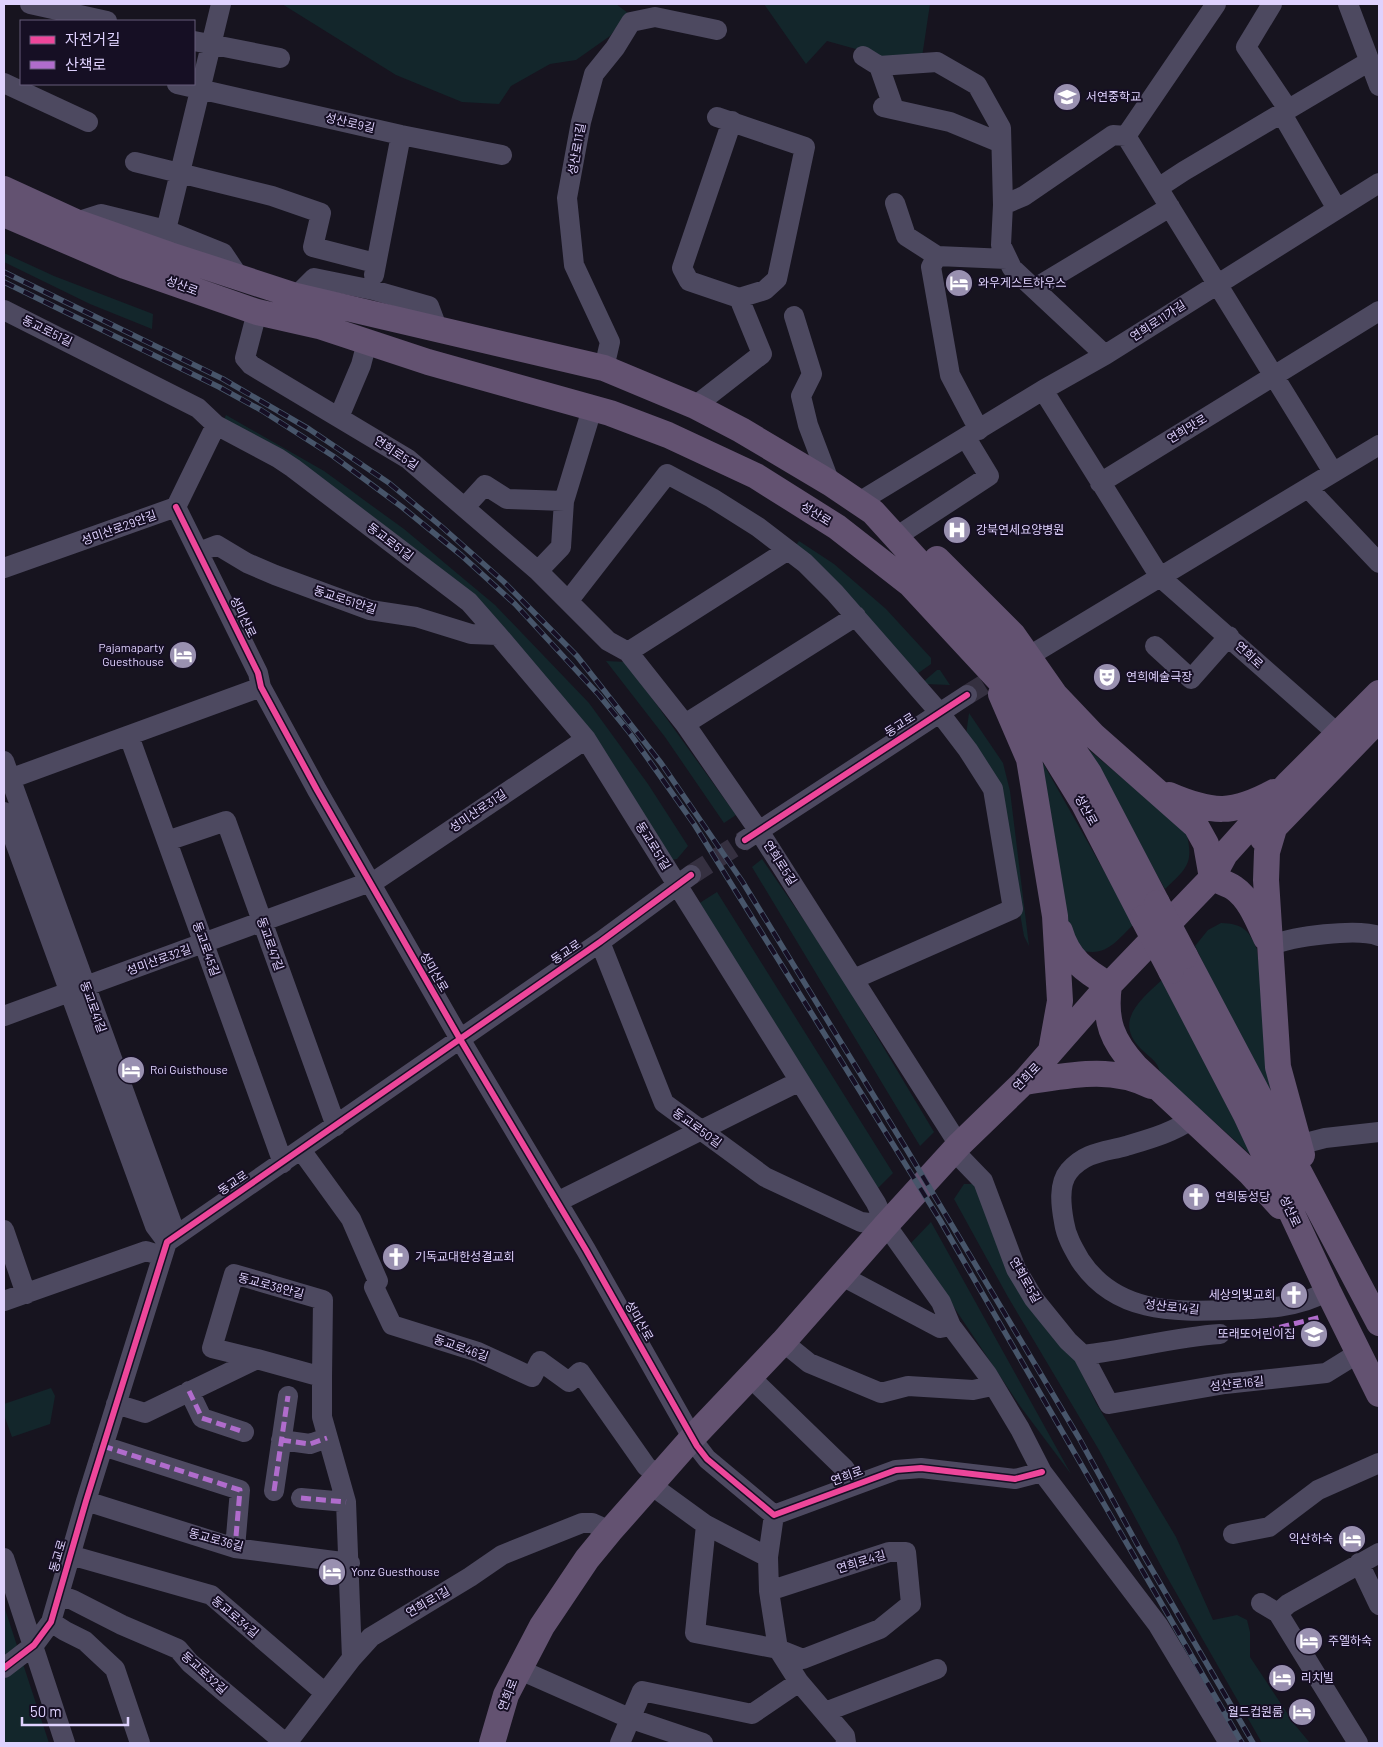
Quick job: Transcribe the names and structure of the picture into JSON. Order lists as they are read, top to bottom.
{
  "streets": {
    "main road": ["성산로", "연희로"],
    "street": [
      "성산로9길",
      "성산로11길",
      "연희로11가길",
      "동교로51길",
      "연희맛로",
      "연희로5길",
      "성미산로29안길",
      "동교로51안길",
      "성미산로",
      "동교로",
      "성미산로31길",
      "동교로47길",
      "동교로45길",
      "성미산로32길",
      "동교로41길",
      "동교로50길",
      "동교로38안길",
      "성산로14길",
      "동교로46길",
      "성산로16길",
      "동교로36길",
      "연희로4길",
      "연희로1길",
      "동교로34길",
      "동교로32길"
    ]
  },
  "crossings": [
    ["성산로11길", "성산로"],
    ["성산로", "연희로11가길"],
    ["성산로", "연희로5길"],
    ["성산로", "성산로14길"],
    ["성산로", "성산로16길"],
    ["동교로51길", "동교로51안길"],
    ["동교로51길", "연희로"],
    ["동교로51길", "동교로"],
    ["동교로51길", "성미산로31길"],
    ["동교로51길", "동교로50길"],
    ["연희로5길", "연희로"],
    ["연희로5길", "동교로"],
    ["연희로5길", "성산로16길"],
    ["성미산로29안길", "성미산로"],
    ["동교로51안길", "성미산로"],
    ["성미산로", "연희로"],
    ["성미산로", "동교로"],
    ["성미산로", "성미산로31길"],
    ["성미산로", "성미산로32길"],
    ["연희로", "동교로50길"],
    ["연희로", "동교로46길"],
    ["연희로", "연희로1길"],
    ["동교로", "동교로47길"],
    ["동교로", "동교로45길"],
    ["동교로", "동교로41길"],
    ["동교로", "동교로50길"],
    ["동교로", "동교로46길"],
    ["동교로", "동교로36길"],
    ["동교로", "동교로34길"],
    ["동교로", "동교로32길"],
    ["성미산로31길", "성미산로32길"],
    ["동교로47길", "동교로45길"],
    ["동교로47길", "성미산로32길"],
    ["동교로45길", "성미산로32길"],
    ["성미산로32길", "동교로41길"],
    ["연희로1길", "동교로34길"],
    ["연희로1길", "동교로32길"]
  ],
  "places": {
    "school or university": ["서연중학교", "또래또어린이집"],
    "hotel": [
      "와우게스트하우스",
      "Pajamaparty Guesthouse",
      "Roi Guisthouse",
      "익산하숙",
      "Yonz Guesthouse",
      "주엘하숙",
      "리치빌",
      "월드컵원룸"
    ],
    "hospital": ["강북연세요양병원"],
    "theatre": ["연희예술극장"],
    "church": ["연희동성당", "기독교대한성결교회", "세상의빛교회"]
  },
  "legend": ["자전거길", "산책로"],
  "scale_bar": "50 m"
}
